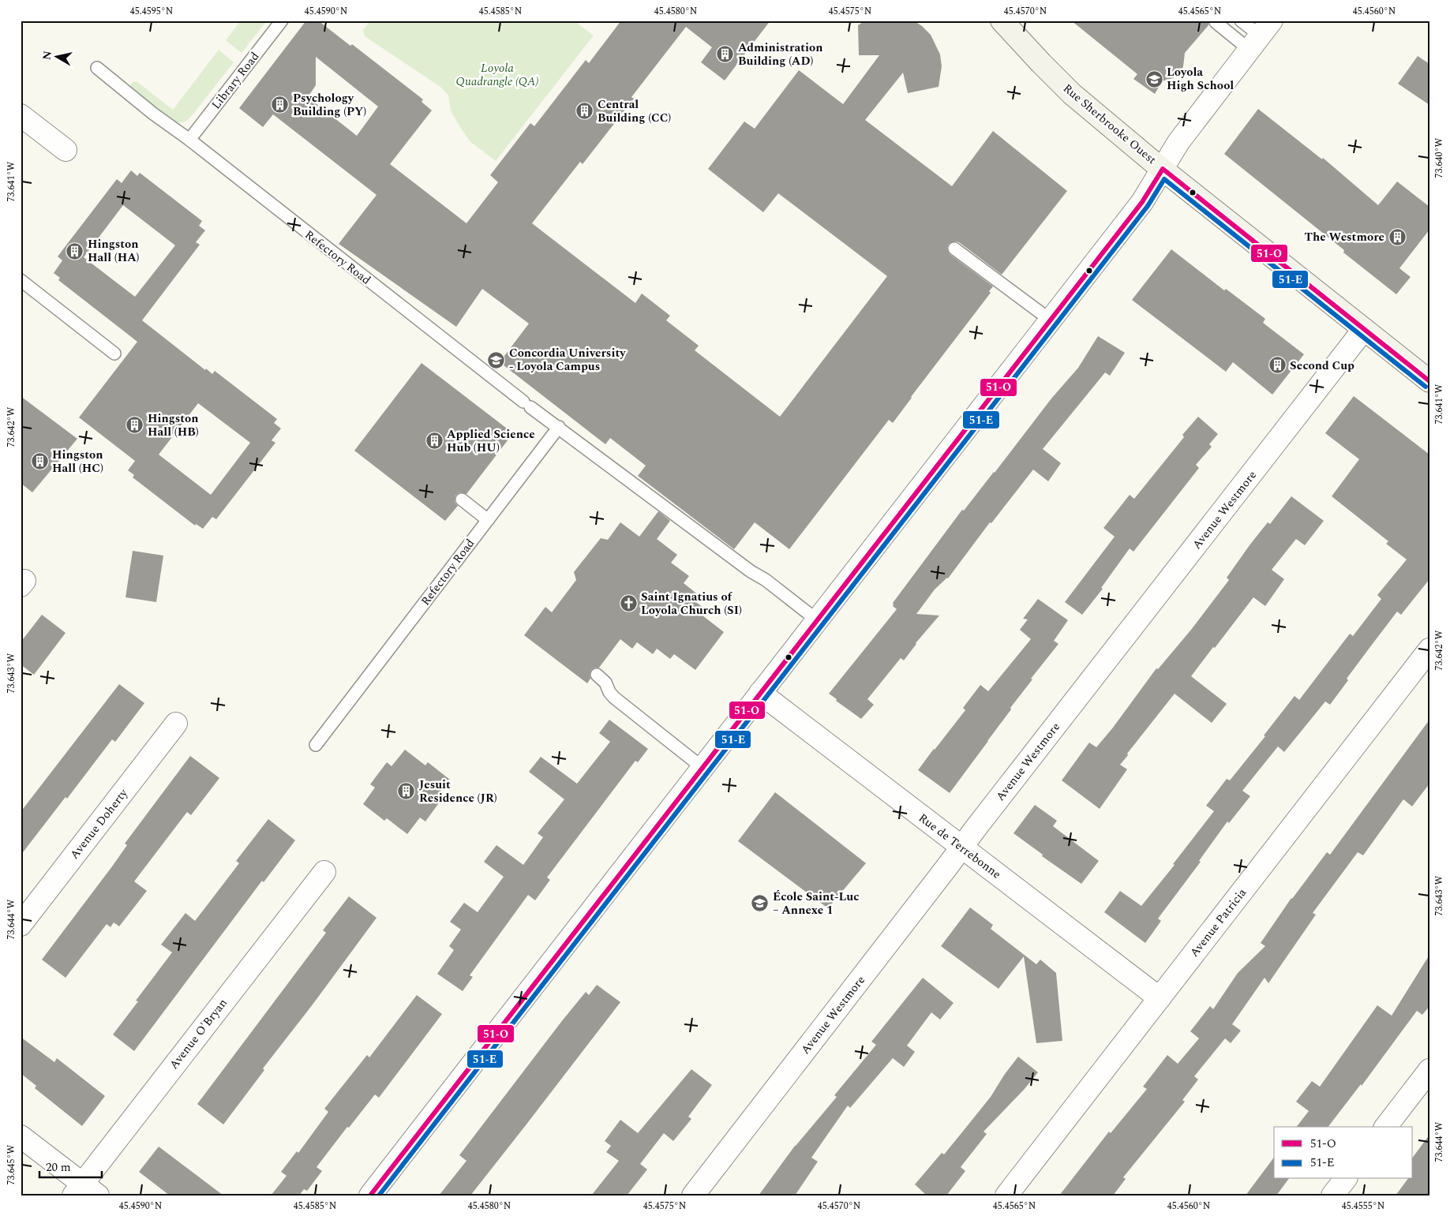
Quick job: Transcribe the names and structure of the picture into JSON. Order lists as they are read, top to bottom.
{
  "streets": {
    "main road": ["Rue Sherbrooke Ouest"],
    "street": [
      "Avenue Westmore",
      "Avenue Doherty",
      "Rue de Terrebonne",
      "Avenue Patricia",
      "Avenue O'Bryan"
    ],
    "lane": ["Library Road", "Refectory Road"]
  },
  "crossings": [
    ["Library Road", "Refectory Road"],
    ["Rue Sherbrooke Ouest", "Avenue Westmore"],
    ["Avenue Westmore", "Rue de Terrebonne"],
    ["Rue de Terrebonne", "Avenue Patricia"]
  ],
  "parks": ["Loyola Quadrangle (QA)"],
  "places": {
    "building": [
      "Administration Building (AD)",
      "Psychology Building (PY)",
      "Central Building (CC)",
      "The Westmore",
      "Hingston Hall (HA)",
      "Second Cup",
      "Hingston Hall (HB)",
      "Applied Science Hub (HU)",
      "Hingston Hall (HC)",
      "Jesuit Residence (JR)"
    ],
    "school or university": ["Loyola High School", "Concordia University - Loyola Campus", "École Saint-Luc – Annexe 1"],
    "church": ["Saint Ignatius of Loyola Church (SI)"]
  },
  "lines": ["transit line 51-O", "transit line 51-E"],
  "legend": ["51-O", "51-E"],
  "scale_bar": "20 m",
  "north": "left",
  "coordinates": [
    "45.4595°N",
    "45.4590°N",
    "45.4585°N",
    "45.4580°N",
    "45.4575°N",
    "45.4570°N",
    "45.4565°N",
    "45.4560°N",
    "73.640°W",
    "73.641°W",
    "73.642°W",
    "73.643°W",
    "73.644°W",
    "73.645°W",
    "45.4555°N"
  ]
}
